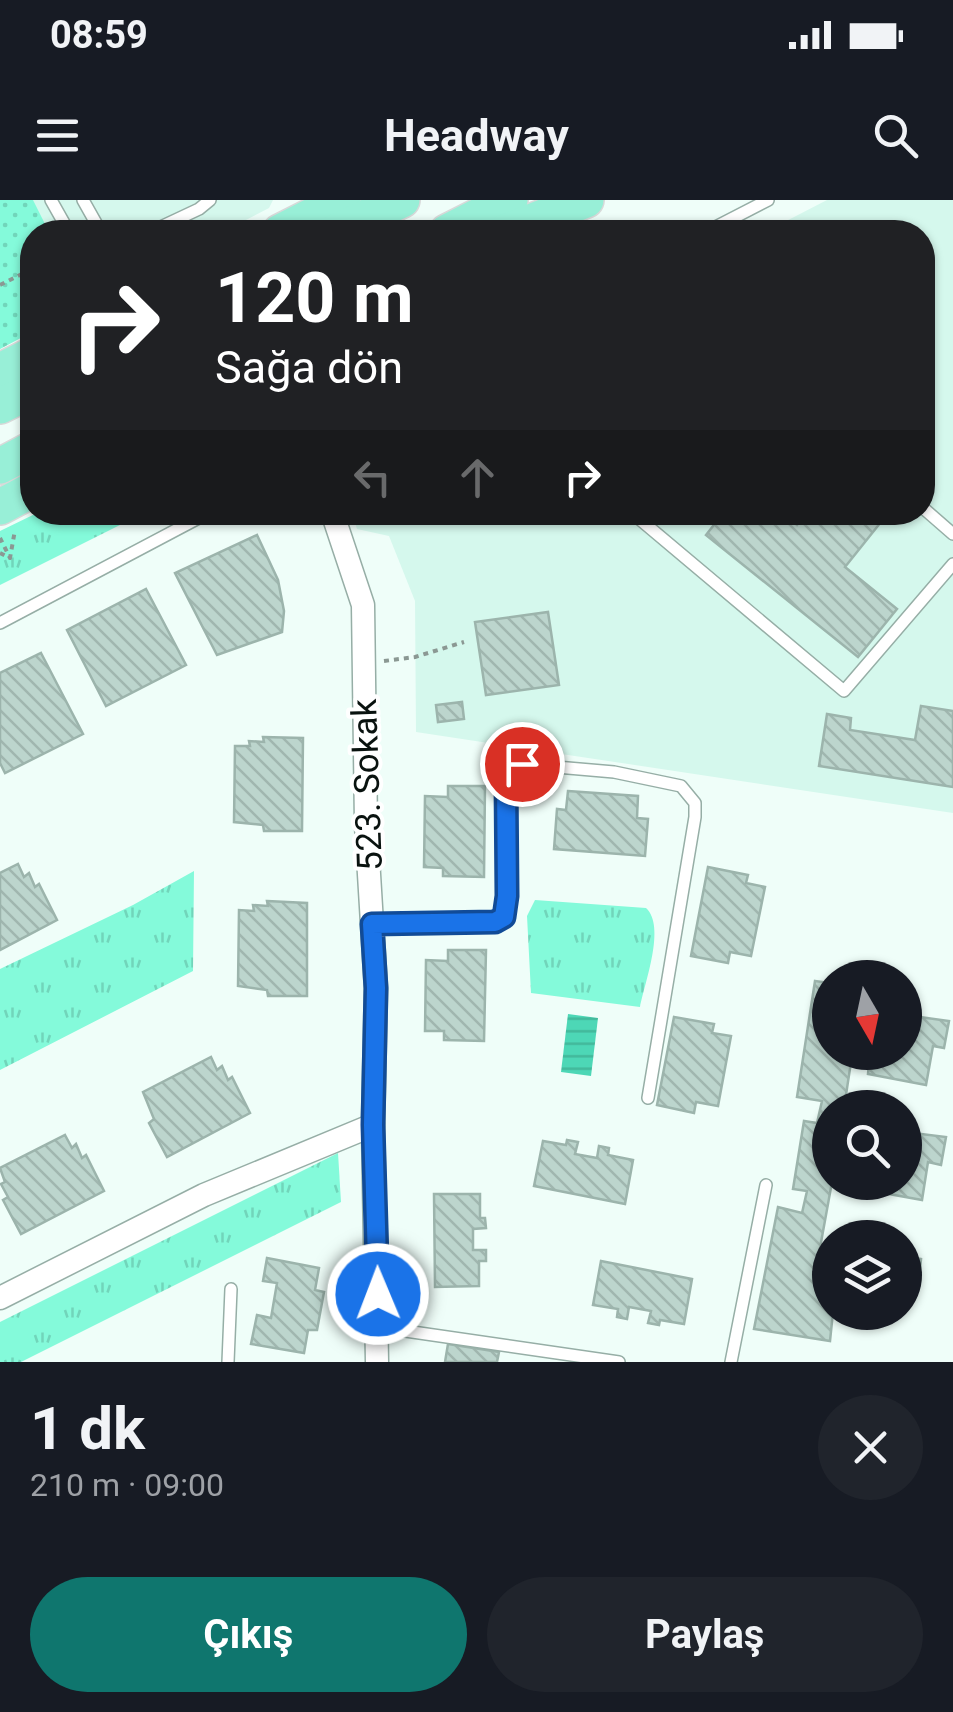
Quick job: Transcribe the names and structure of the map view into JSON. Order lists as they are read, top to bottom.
{
  "streets": {
    "street": ["523. Sokak"]
  },
  "north": "bottom",
  "page": {
    "status": "08:59",
    "header": "Headway",
    "turn": ["120 m", "Sağa dön"],
    "heading": ["1 dk", "210 m · 09:00"],
    "buttons": ["Çıkış", "Paylaş"]
  }
}
